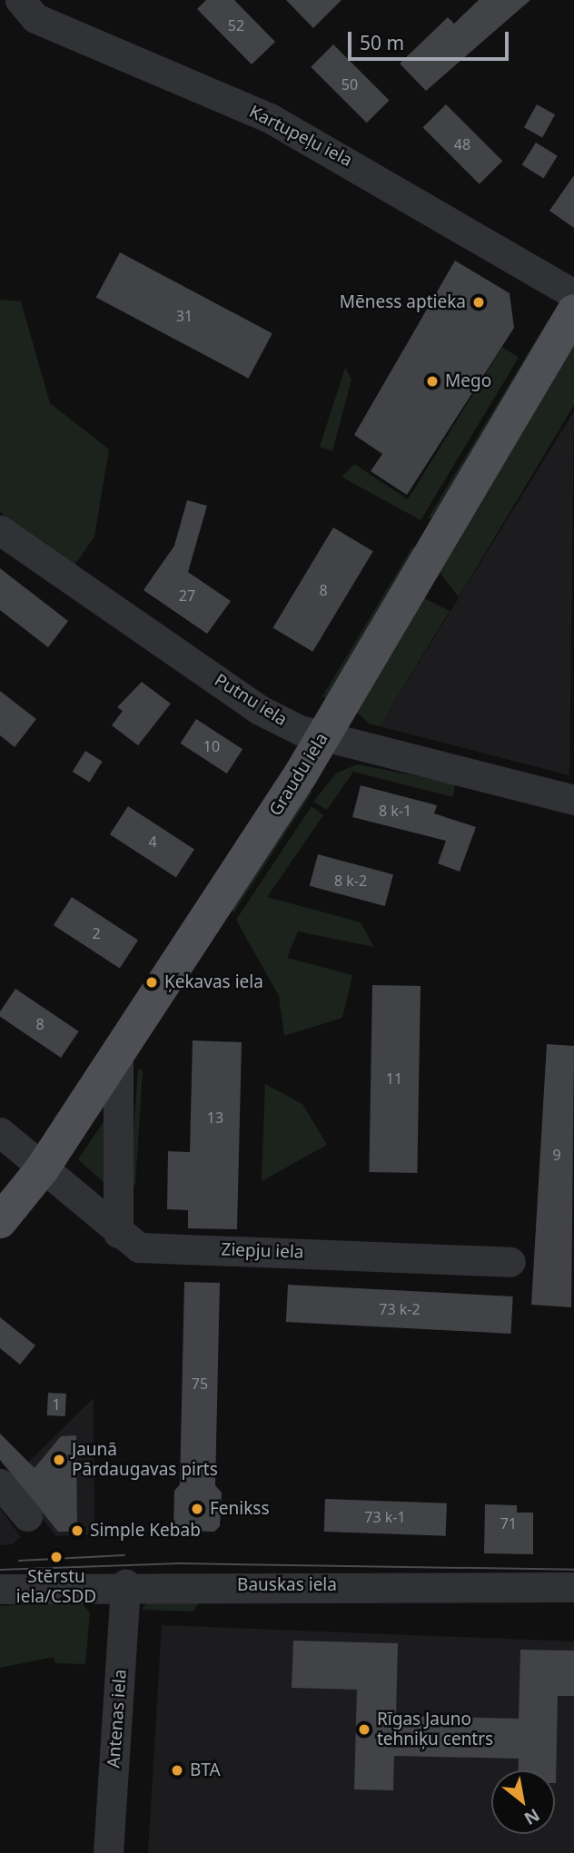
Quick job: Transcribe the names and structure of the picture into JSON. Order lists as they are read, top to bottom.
{
  "streets": {
    "main road": ["Graudu iela"],
    "street": [
      "Kartupeļu iela",
      "Putnu iela",
      "Ziepju iela",
      "Bauskas iela",
      "Antenas iela"
    ]
  },
  "crossings": [
    ["Putnu iela", "Graudu iela"],
    ["Graudu iela", "Ziepju iela"],
    ["Bauskas iela", "Antenas iela"]
  ],
  "places": [
    "Mēness aptieka",
    "Mego",
    "Ķekavas iela",
    "Jaunā Pārdaugavas pirts",
    "Fenikss",
    "Simple Kebab",
    "Stērstu iela/CSDD",
    "Rīgas Jauno tehniķu centrs",
    "BTA"
  ],
  "house_numbers": [
    "52",
    "50",
    "48",
    "31",
    "8",
    "27",
    "10",
    "8 k-1",
    "4",
    "8 k-2",
    "2",
    "8",
    "11",
    "13",
    "9",
    "73 k-2",
    "75",
    "1",
    "73 k-1",
    "71"
  ],
  "scale_bar": "50 m",
  "north": "bottom right"
}
